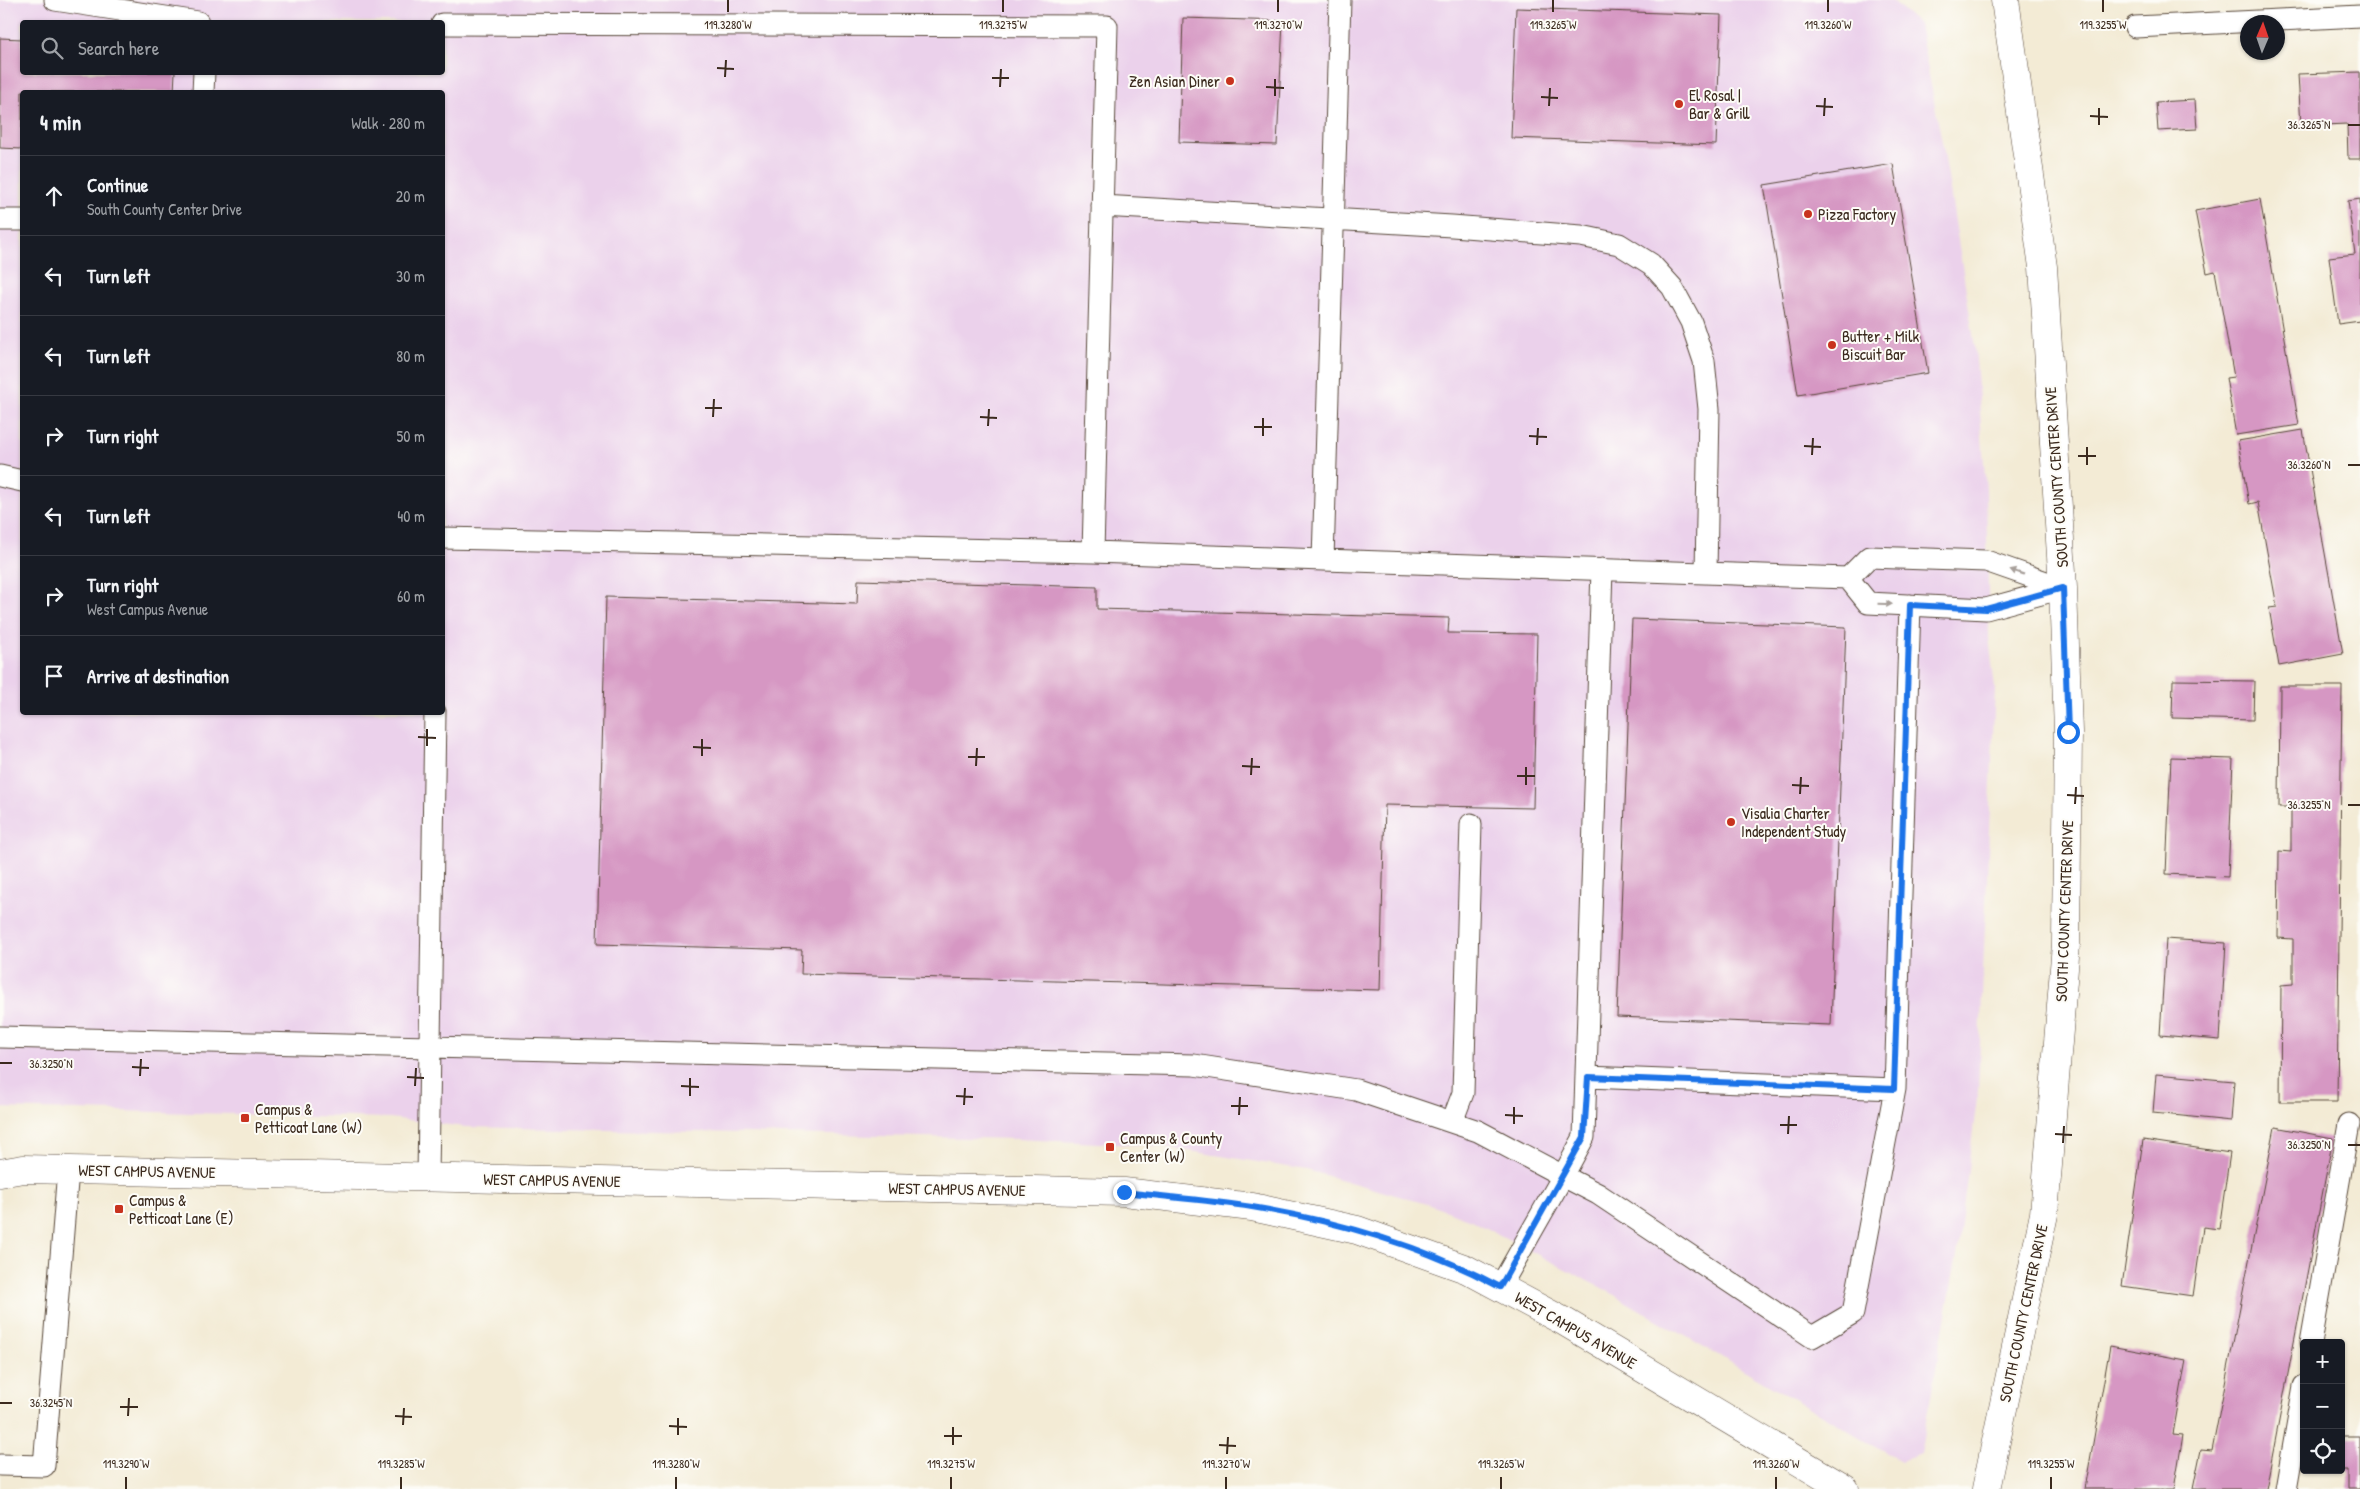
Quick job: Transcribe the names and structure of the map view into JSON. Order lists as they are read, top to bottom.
{
  "streets": {
    "street": ["SOUTH COUNTY CENTER DRIVE", "WEST CAMPUS AVENUE"]
  },
  "places": {
    "other": [
      "Zen Asian Diner",
      "El Rosal | Bar & Grill",
      "Pizza Factory",
      "Butter + Milk Biscuit Bar",
      "Visalia Charter Independent Study"
    ],
    "transit": ["Campus & Petticoat Lane (W)", "Campus & County Center (W)", "Campus & Petticoat Lane (E)"]
  },
  "north": "top",
  "page": {
    "search": "Search here",
    "heading": ["4 min", "Walk · 280 m"],
    "list": [
      ["Continue", "South County Center Drive", "20 m"],
      ["Turn left", "30 m"],
      ["Turn left", "80 m"],
      ["Turn right", "50 m"],
      ["Turn left", "40 m"],
      ["Turn right", "West Campus Avenue", "60 m"],
      "Arrive at destination"
    ],
    "map_buttons": ["+", "−"]
  },
  "coordinates": [
    "119.3280°W",
    "119.3275°W",
    "119.3270°W",
    "119.3265°W",
    "119.3260°W",
    "119.3255°W",
    "36.3265°N",
    "36.3260°N",
    "36.3255°N",
    "36.3250°N",
    "36.3245°N",
    "119.3290°W",
    "119.3285°W"
  ]
}
